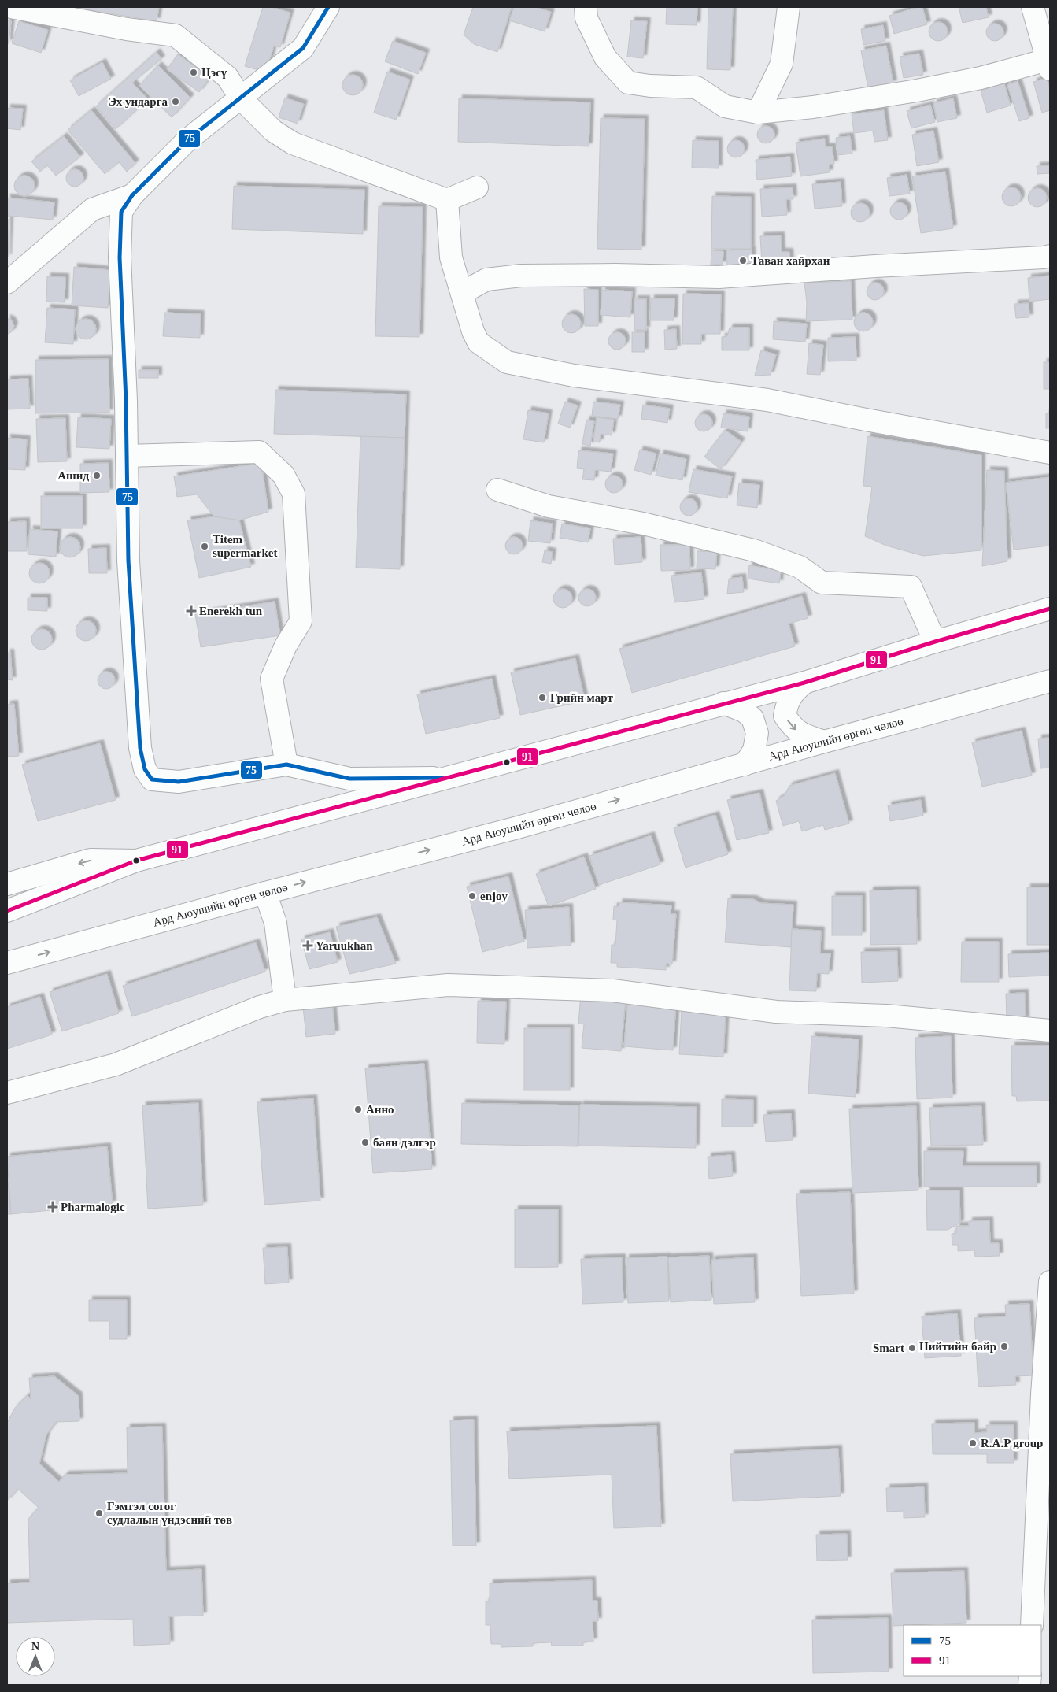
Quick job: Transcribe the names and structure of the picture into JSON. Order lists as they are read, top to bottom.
{
  "streets": {
    "street": ["Ард Аюушийн өргөн чөлөө"]
  },
  "places": {
    "other": [
      "Цэсү",
      "Эх ундарга",
      "Таван хайрхан",
      "Ашид",
      "Titem supermarket",
      "Грийн март",
      "enjoy",
      "Анно",
      "баян дэлгэр",
      "Нийтийн байр",
      "Smart",
      "R.A.P group",
      "Гэмтэл согог судлалын үндэсний төв"
    ],
    "health": ["Enerekh tun", "Yaruukhan", "Pharmalogic"]
  },
  "lines": ["transit line 75", "transit line 91"],
  "legend": ["75", "91"],
  "north": "top"
}
